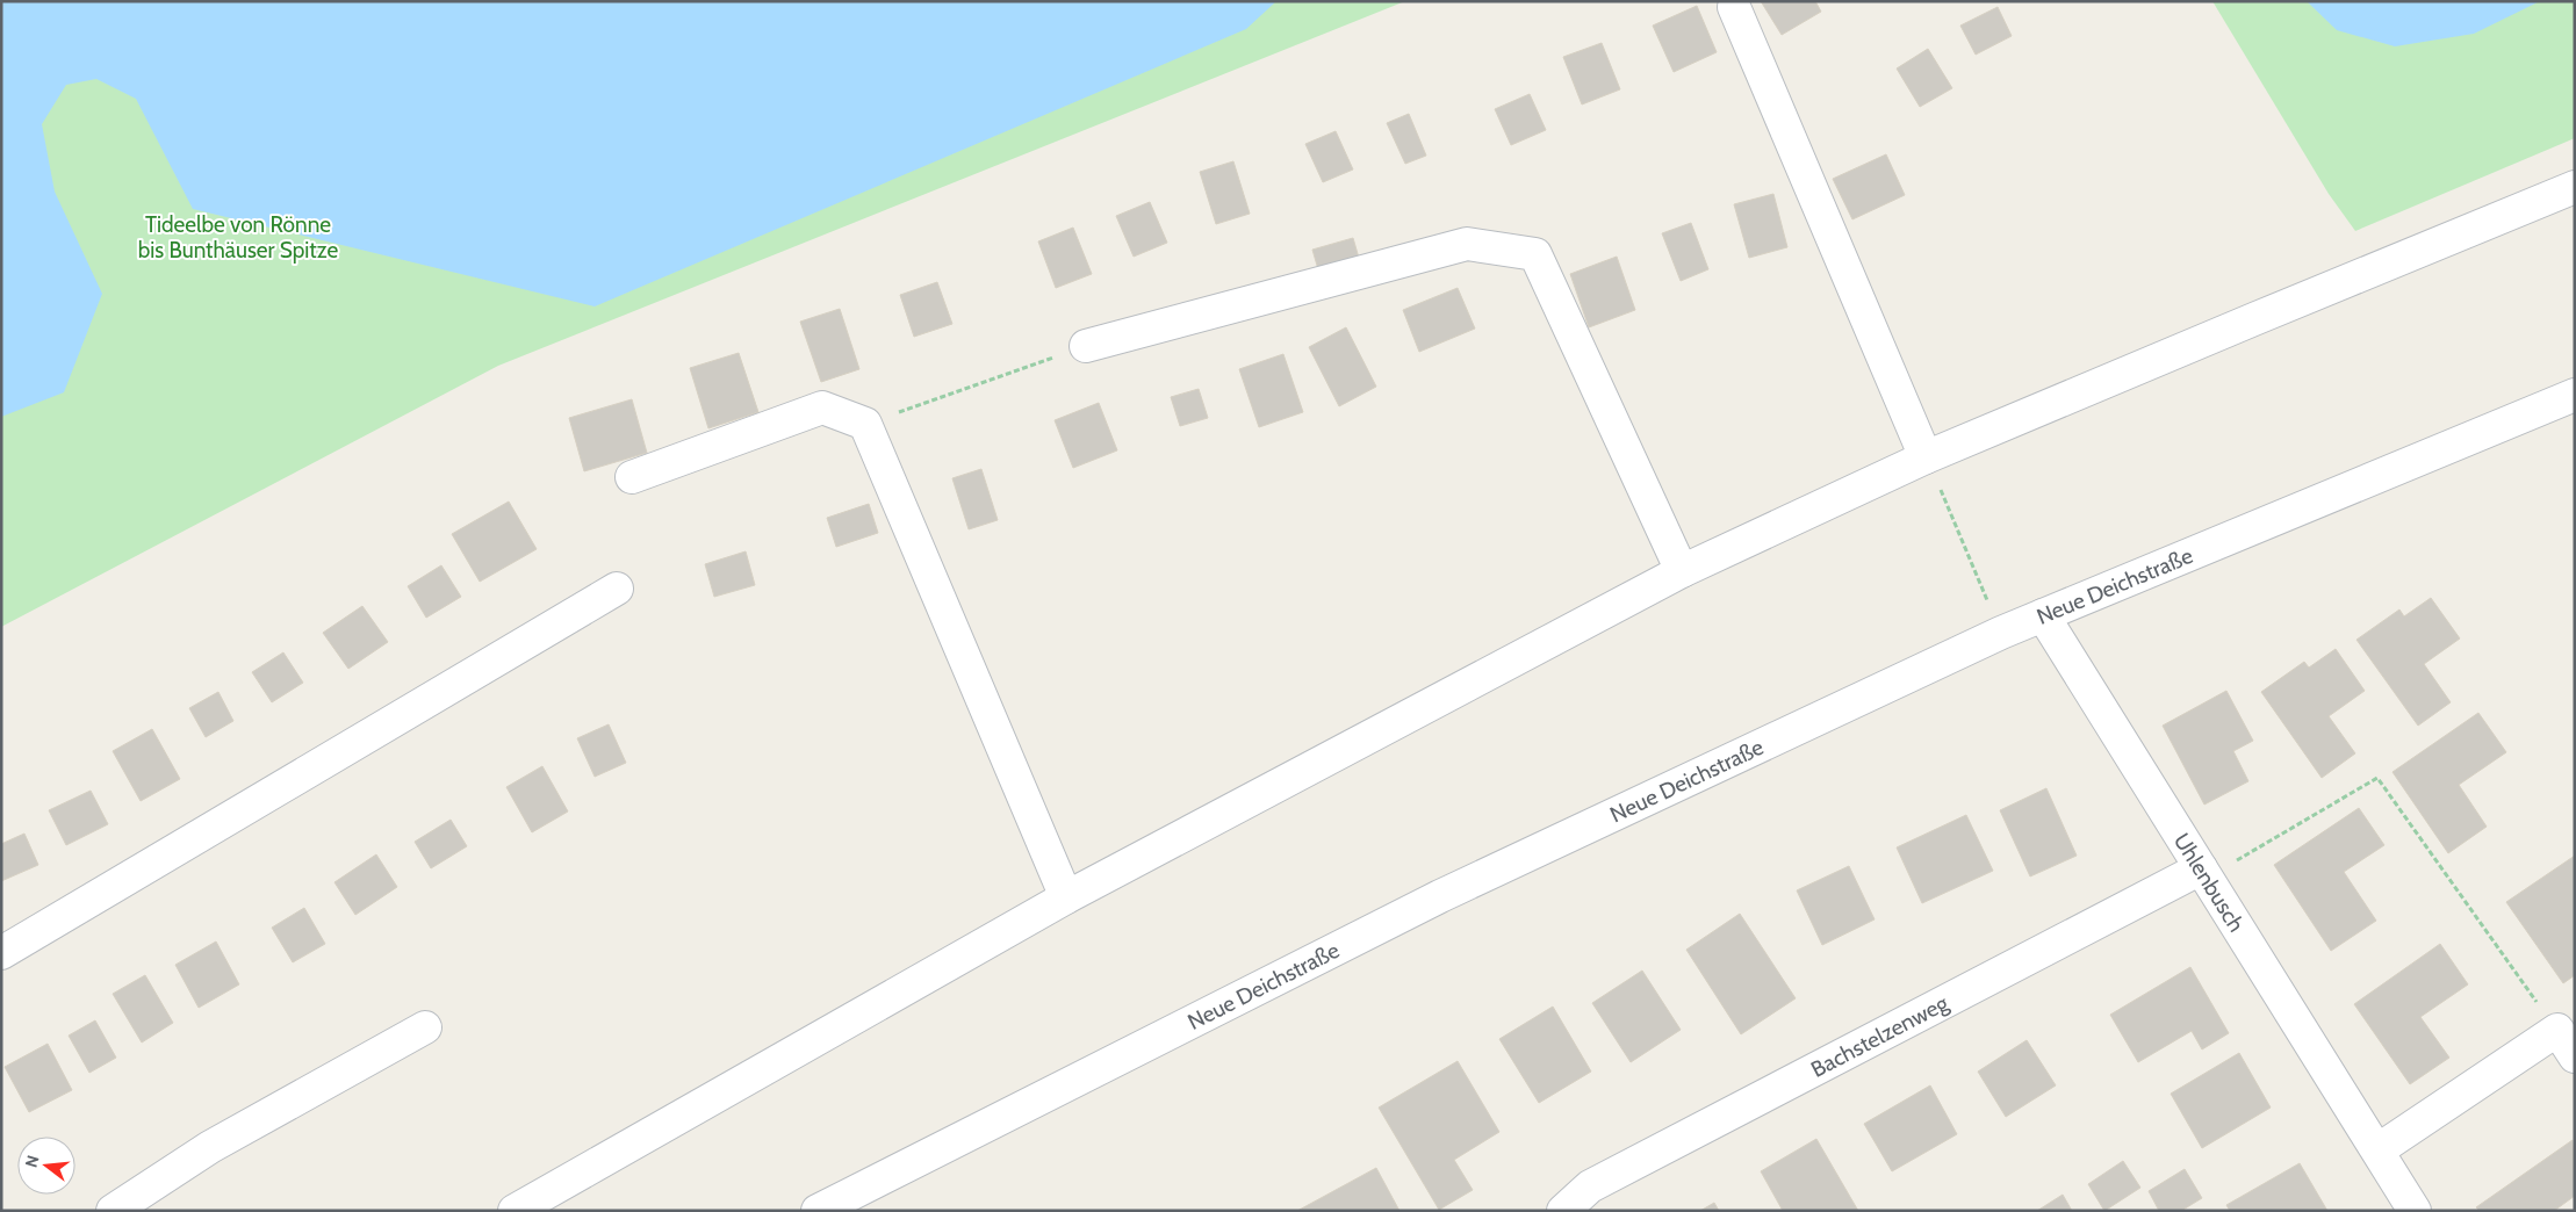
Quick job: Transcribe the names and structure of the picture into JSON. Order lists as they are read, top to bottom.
{
  "streets": {
    "street": ["Neue Deichstraße", "Uhlenbusch", "Bachstelzenweg"]
  },
  "crossings": [
    ["Neue Deichstraße", "Uhlenbusch"],
    ["Uhlenbusch", "Bachstelzenweg"]
  ],
  "parks": ["Tideelbe von Rönne bis Bunthäuser Spitze"],
  "north": "left"
}
